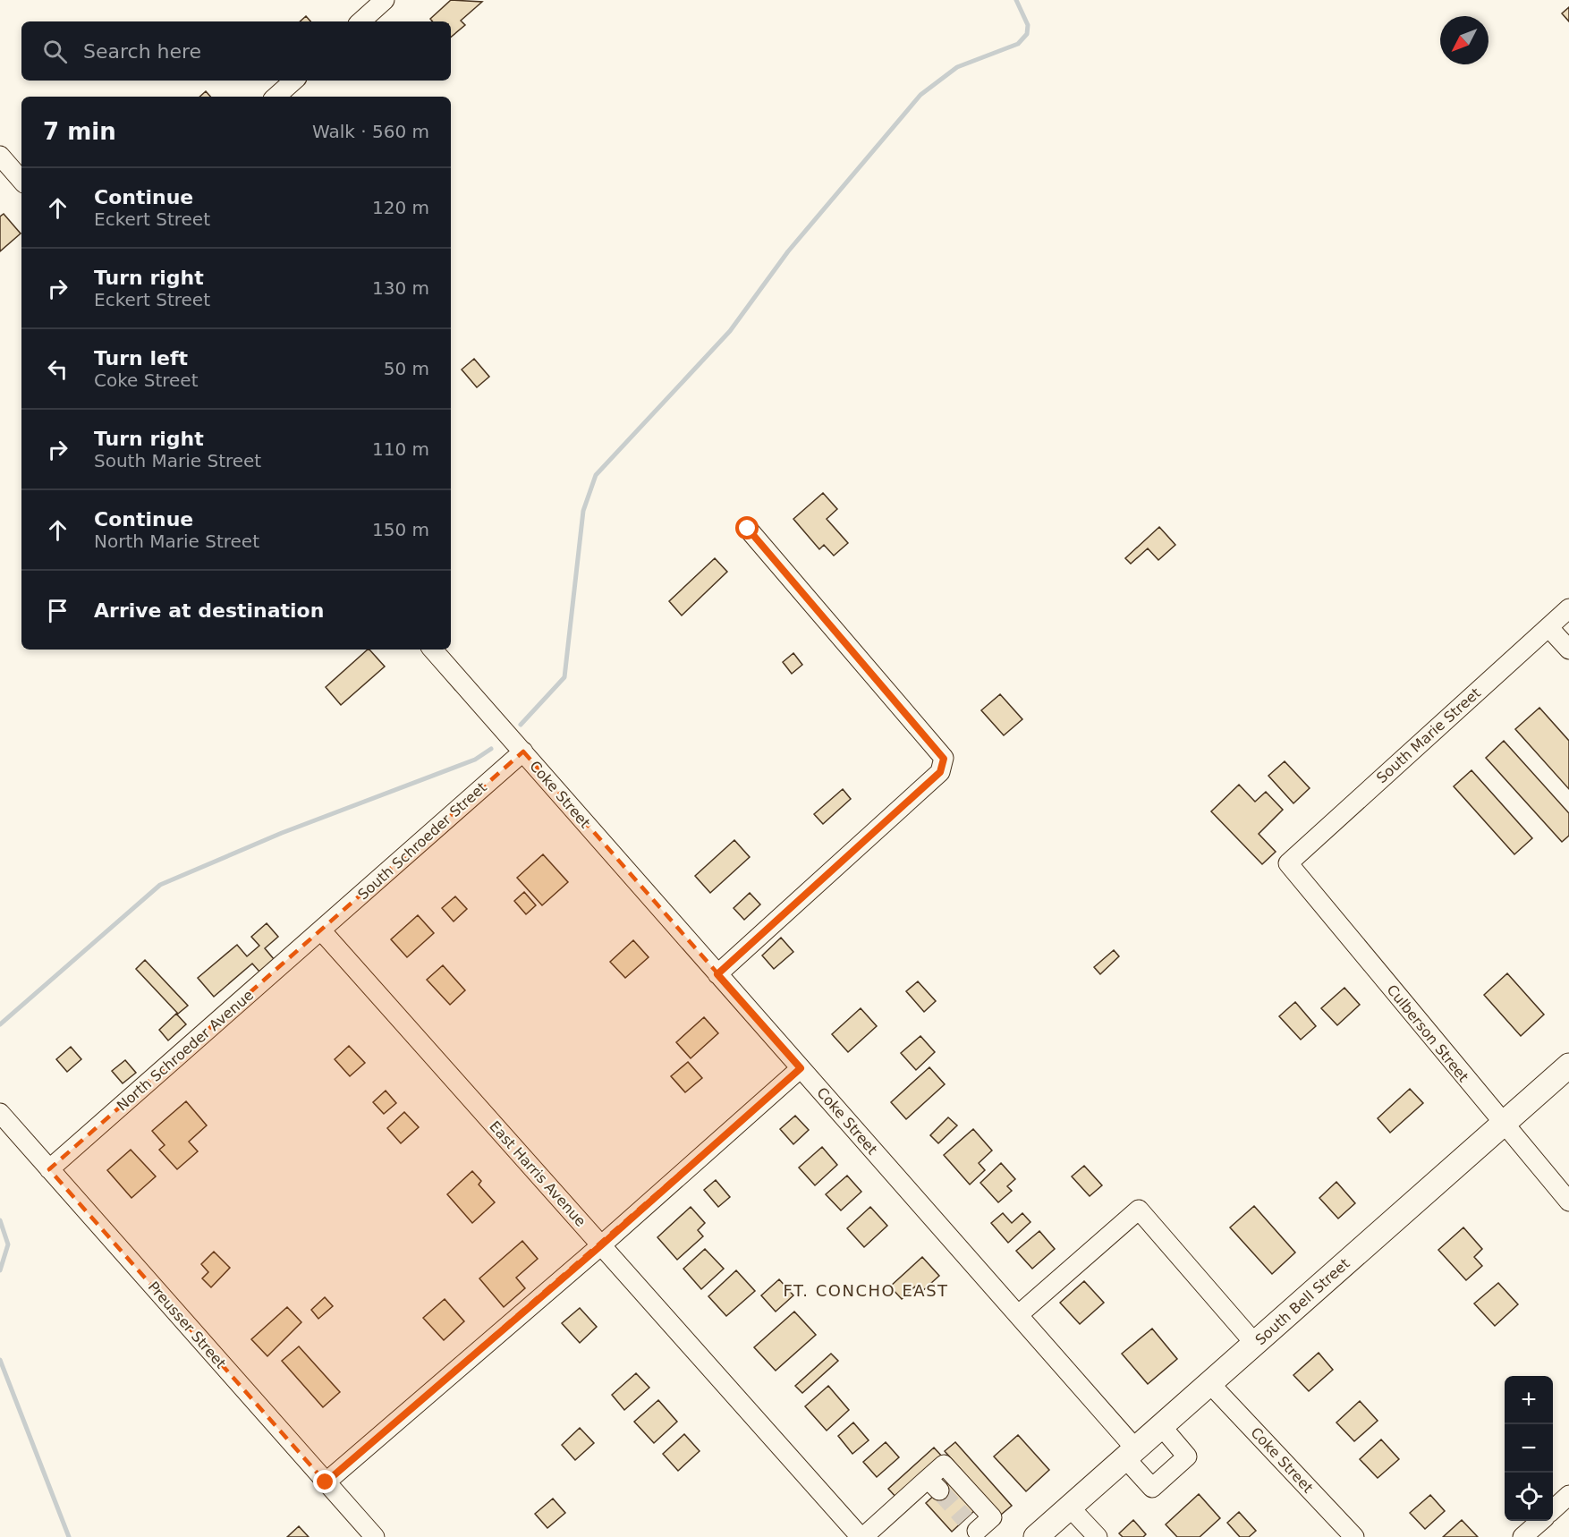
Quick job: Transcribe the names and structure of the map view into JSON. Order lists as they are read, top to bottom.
{
  "streets": {
    "main road": ["South Bell Street"],
    "street": [
      "South Marie Street",
      "Coke Street",
      "South Schroeder Street",
      "Culberson Street",
      "North Schroeder Avenue",
      "East Harris Avenue",
      "Preusser Street"
    ]
  },
  "crossings": [
    ["South Marie Street", "Culberson Street"],
    ["Coke Street", "South Schroeder Street"],
    ["Coke Street", "South Bell Street"],
    ["South Schroeder Street", "North Schroeder Avenue"],
    ["South Schroeder Street", "East Harris Avenue"],
    ["Culberson Street", "South Bell Street"],
    ["North Schroeder Avenue", "East Harris Avenue"],
    ["North Schroeder Avenue", "Preusser Street"]
  ],
  "districts": ["FT. CONCHO EAST"],
  "north": "bottom left",
  "page": {
    "search": "Search here",
    "heading": ["7 min", "Walk · 560 m"],
    "list": [
      ["Continue", "Eckert Street", "120 m"],
      ["Turn right", "Eckert Street", "130 m"],
      ["Turn left", "Coke Street", "50 m"],
      ["Turn right", "South Marie Street", "110 m"],
      ["Continue", "North Marie Street", "150 m"],
      "Arrive at destination"
    ],
    "map_buttons": ["+", "−"]
  }
}
